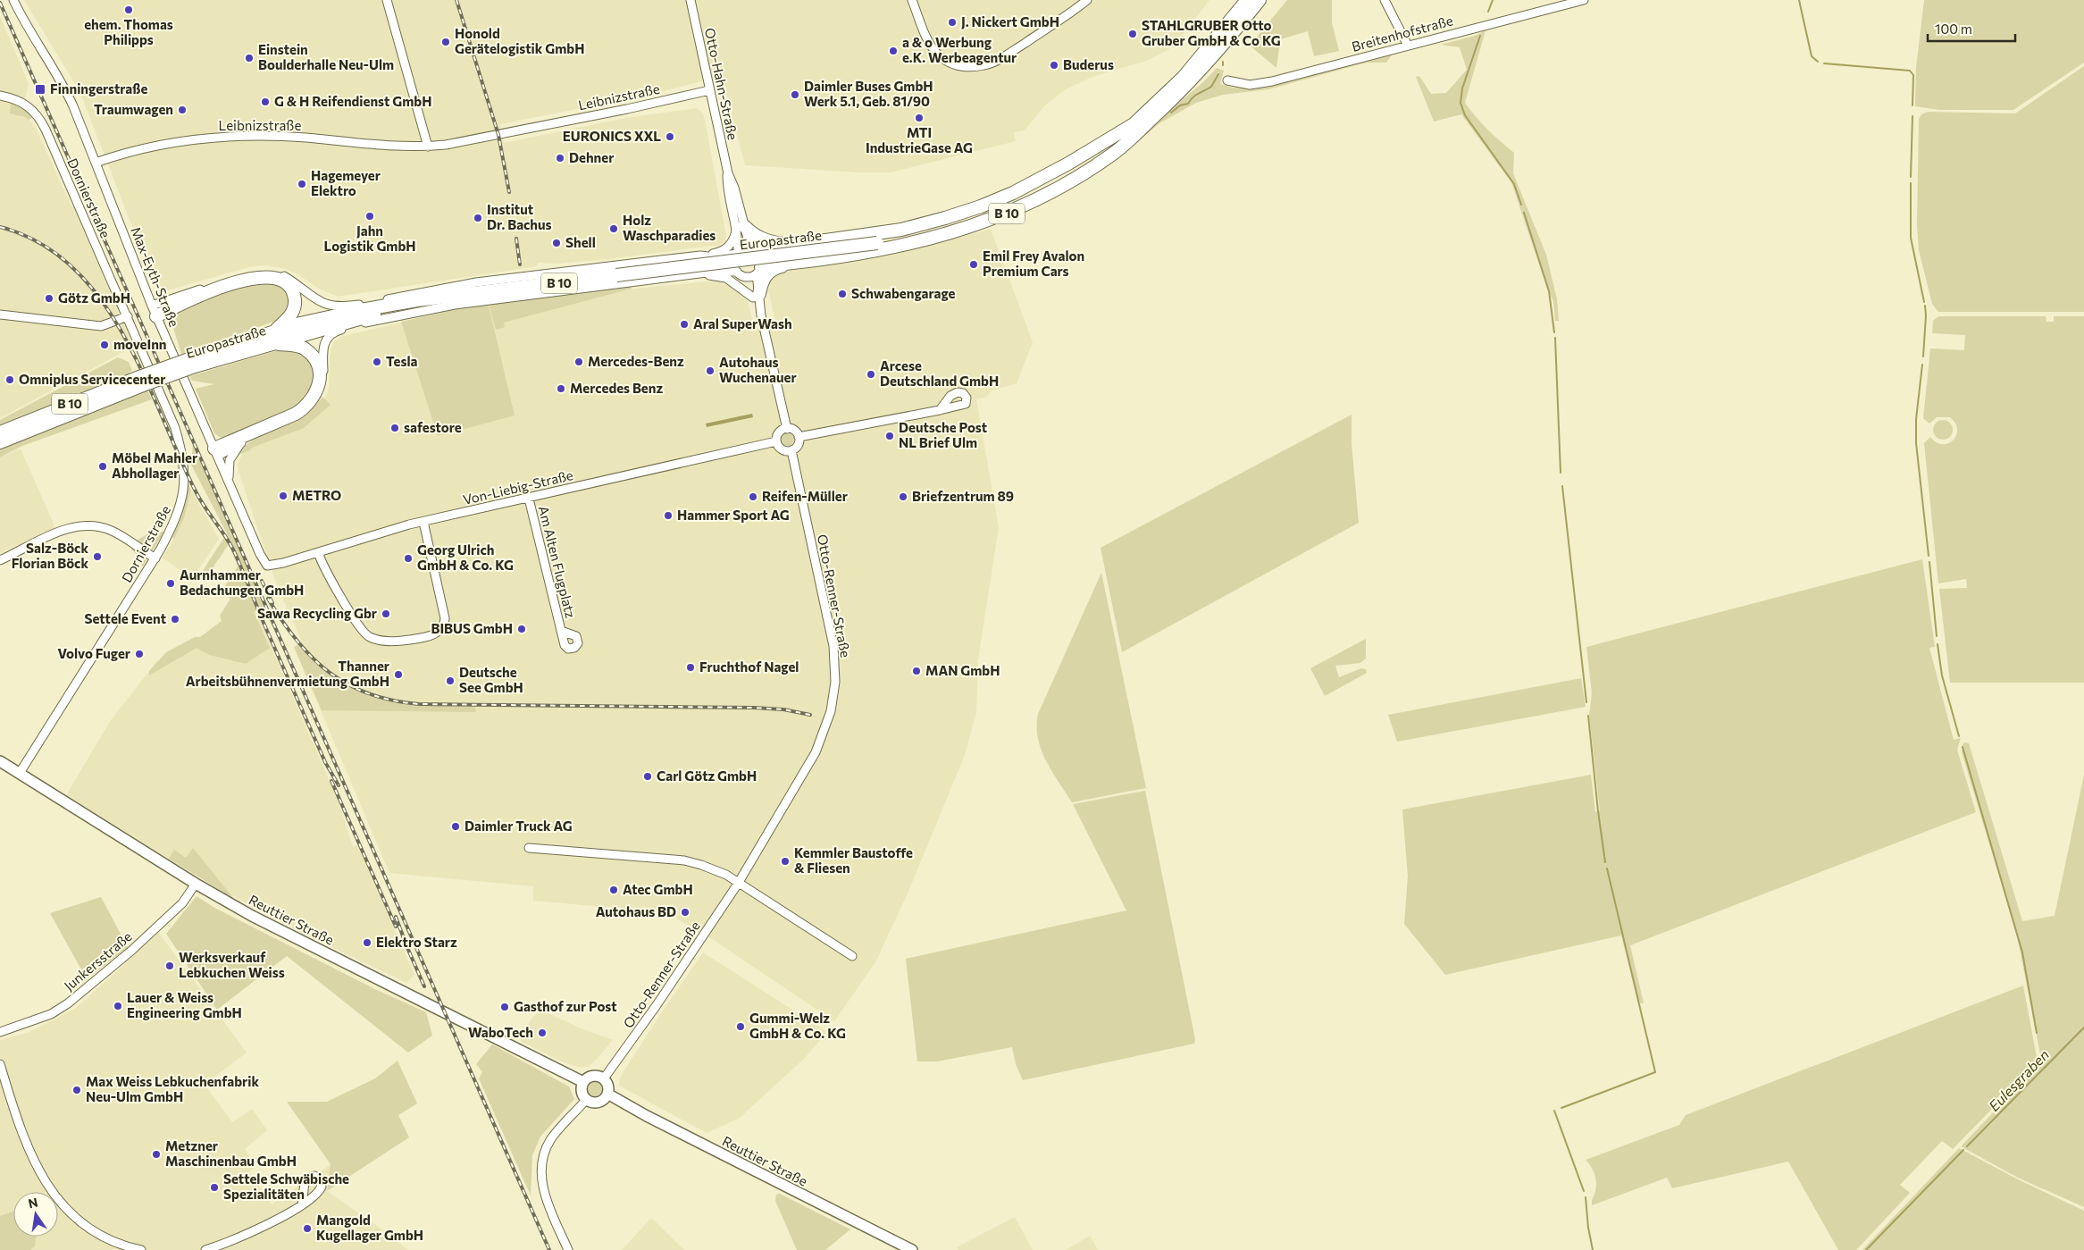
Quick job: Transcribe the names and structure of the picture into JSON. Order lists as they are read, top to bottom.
{
  "streets": {
    "highway": ["B 10", "Europastraße"],
    "main road": ["Reuttier Straße"],
    "street": [
      "Breitenhofstraße",
      "Otto-Hahn-Straße",
      "Leibnizstraße",
      "Dornierstraße",
      "Max-Eyth-Straße",
      "Von-Liebig-Straße",
      "Am Alten Flugplatz",
      "Otto-Renner-Straße",
      "Junkersstraße"
    ]
  },
  "crossings": [
    ["Otto-Hahn-Straße", "Leibnizstraße"],
    ["Otto-Hahn-Straße", "B 10"],
    ["Otto-Hahn-Straße", "Europastraße"],
    ["Leibnizstraße", "Max-Eyth-Straße"],
    ["Dornierstraße", "Reuttier Straße"],
    ["B 10", "Europastraße"],
    ["Europastraße", "Max-Eyth-Straße"],
    ["Max-Eyth-Straße", "Von-Liebig-Straße"],
    ["Von-Liebig-Straße", "Am Alten Flugplatz"],
    ["Von-Liebig-Straße", "Otto-Renner-Straße"],
    ["Otto-Renner-Straße", "Reuttier Straße"],
    ["Reuttier Straße", "Junkersstraße"]
  ],
  "water": ["Eulesgraben"],
  "places": {
    "other": [
      "ehem. Thomas Philipps",
      "J. Nickert GmbH",
      "STAHLGRUBER Otto Gruber GmbH & Co KG",
      "Honold Gerätelogistik GmbH",
      "a & o Werbung e.K. Werbeagentur",
      "Einstein Boulderhalle Neu-Ulm",
      "Buderus",
      "Daimler Buses GmbH Werk 5.1, Geb. 81/90",
      "G & H Reifendienst GmbH",
      "Traumwagen",
      "MTI IndustrieGase AG",
      "EURONICS XXL",
      "Dehner",
      "Hagemeyer Elektro",
      "Jahn Logistik GmbH",
      "Institut Dr. Bachus",
      "Holz Waschparadies",
      "Shell",
      "Emil Frey Avalon Premium Cars",
      "Schwabengarage",
      "Götz GmbH",
      "Aral SuperWash",
      "moveInn",
      "Tesla",
      "Mercedes-Benz",
      "Autohaus Wuchenauer",
      "Arcese Deutschland GmbH",
      "Omniplus Servicecenter",
      "Mercedes Benz",
      "safestore",
      "Deutsche Post NL Brief Ulm",
      "Möbel Mahler Abhollager",
      "METRO",
      "Reifen-Müller",
      "Briefzentrum 89",
      "Hammer Sport AG",
      "Salz-Böck Florian Böck",
      "Georg Ulrich GmbH & Co. KG",
      "Aurnhammer Bedachungen GmbH",
      "Sawa Recycling Gbr",
      "Settele Event",
      "BIBUS GmbH",
      "Volvo Fuger",
      "Fruchthof Nagel",
      "MAN GmbH",
      "Thanner Arbeitsbühnenvermietung GmbH",
      "Deutsche See GmbH",
      "Carl Götz GmbH",
      "Daimler Truck AG",
      "Kemmler Baustoffe & Fliesen",
      "Atec GmbH",
      "Autohaus BD",
      "Elektro Starz",
      "Werksverkauf Lebkuchen Weiss",
      "Lauer & Weiss Engineering GmbH",
      "Gasthof zur Post",
      "Gummi-Welz GmbH & Co. KG",
      "WaboTech",
      "Max Weiss Lebkuchenfabrik Neu-Ulm GmbH",
      "Metzner Maschinenbau GmbH",
      "Settele Schwäbische Spezialitäten",
      "Mangold Kugellager GmbH"
    ],
    "transit": ["Finningerstraße"]
  },
  "scale_bar": "100 m",
  "north": "top"
}
